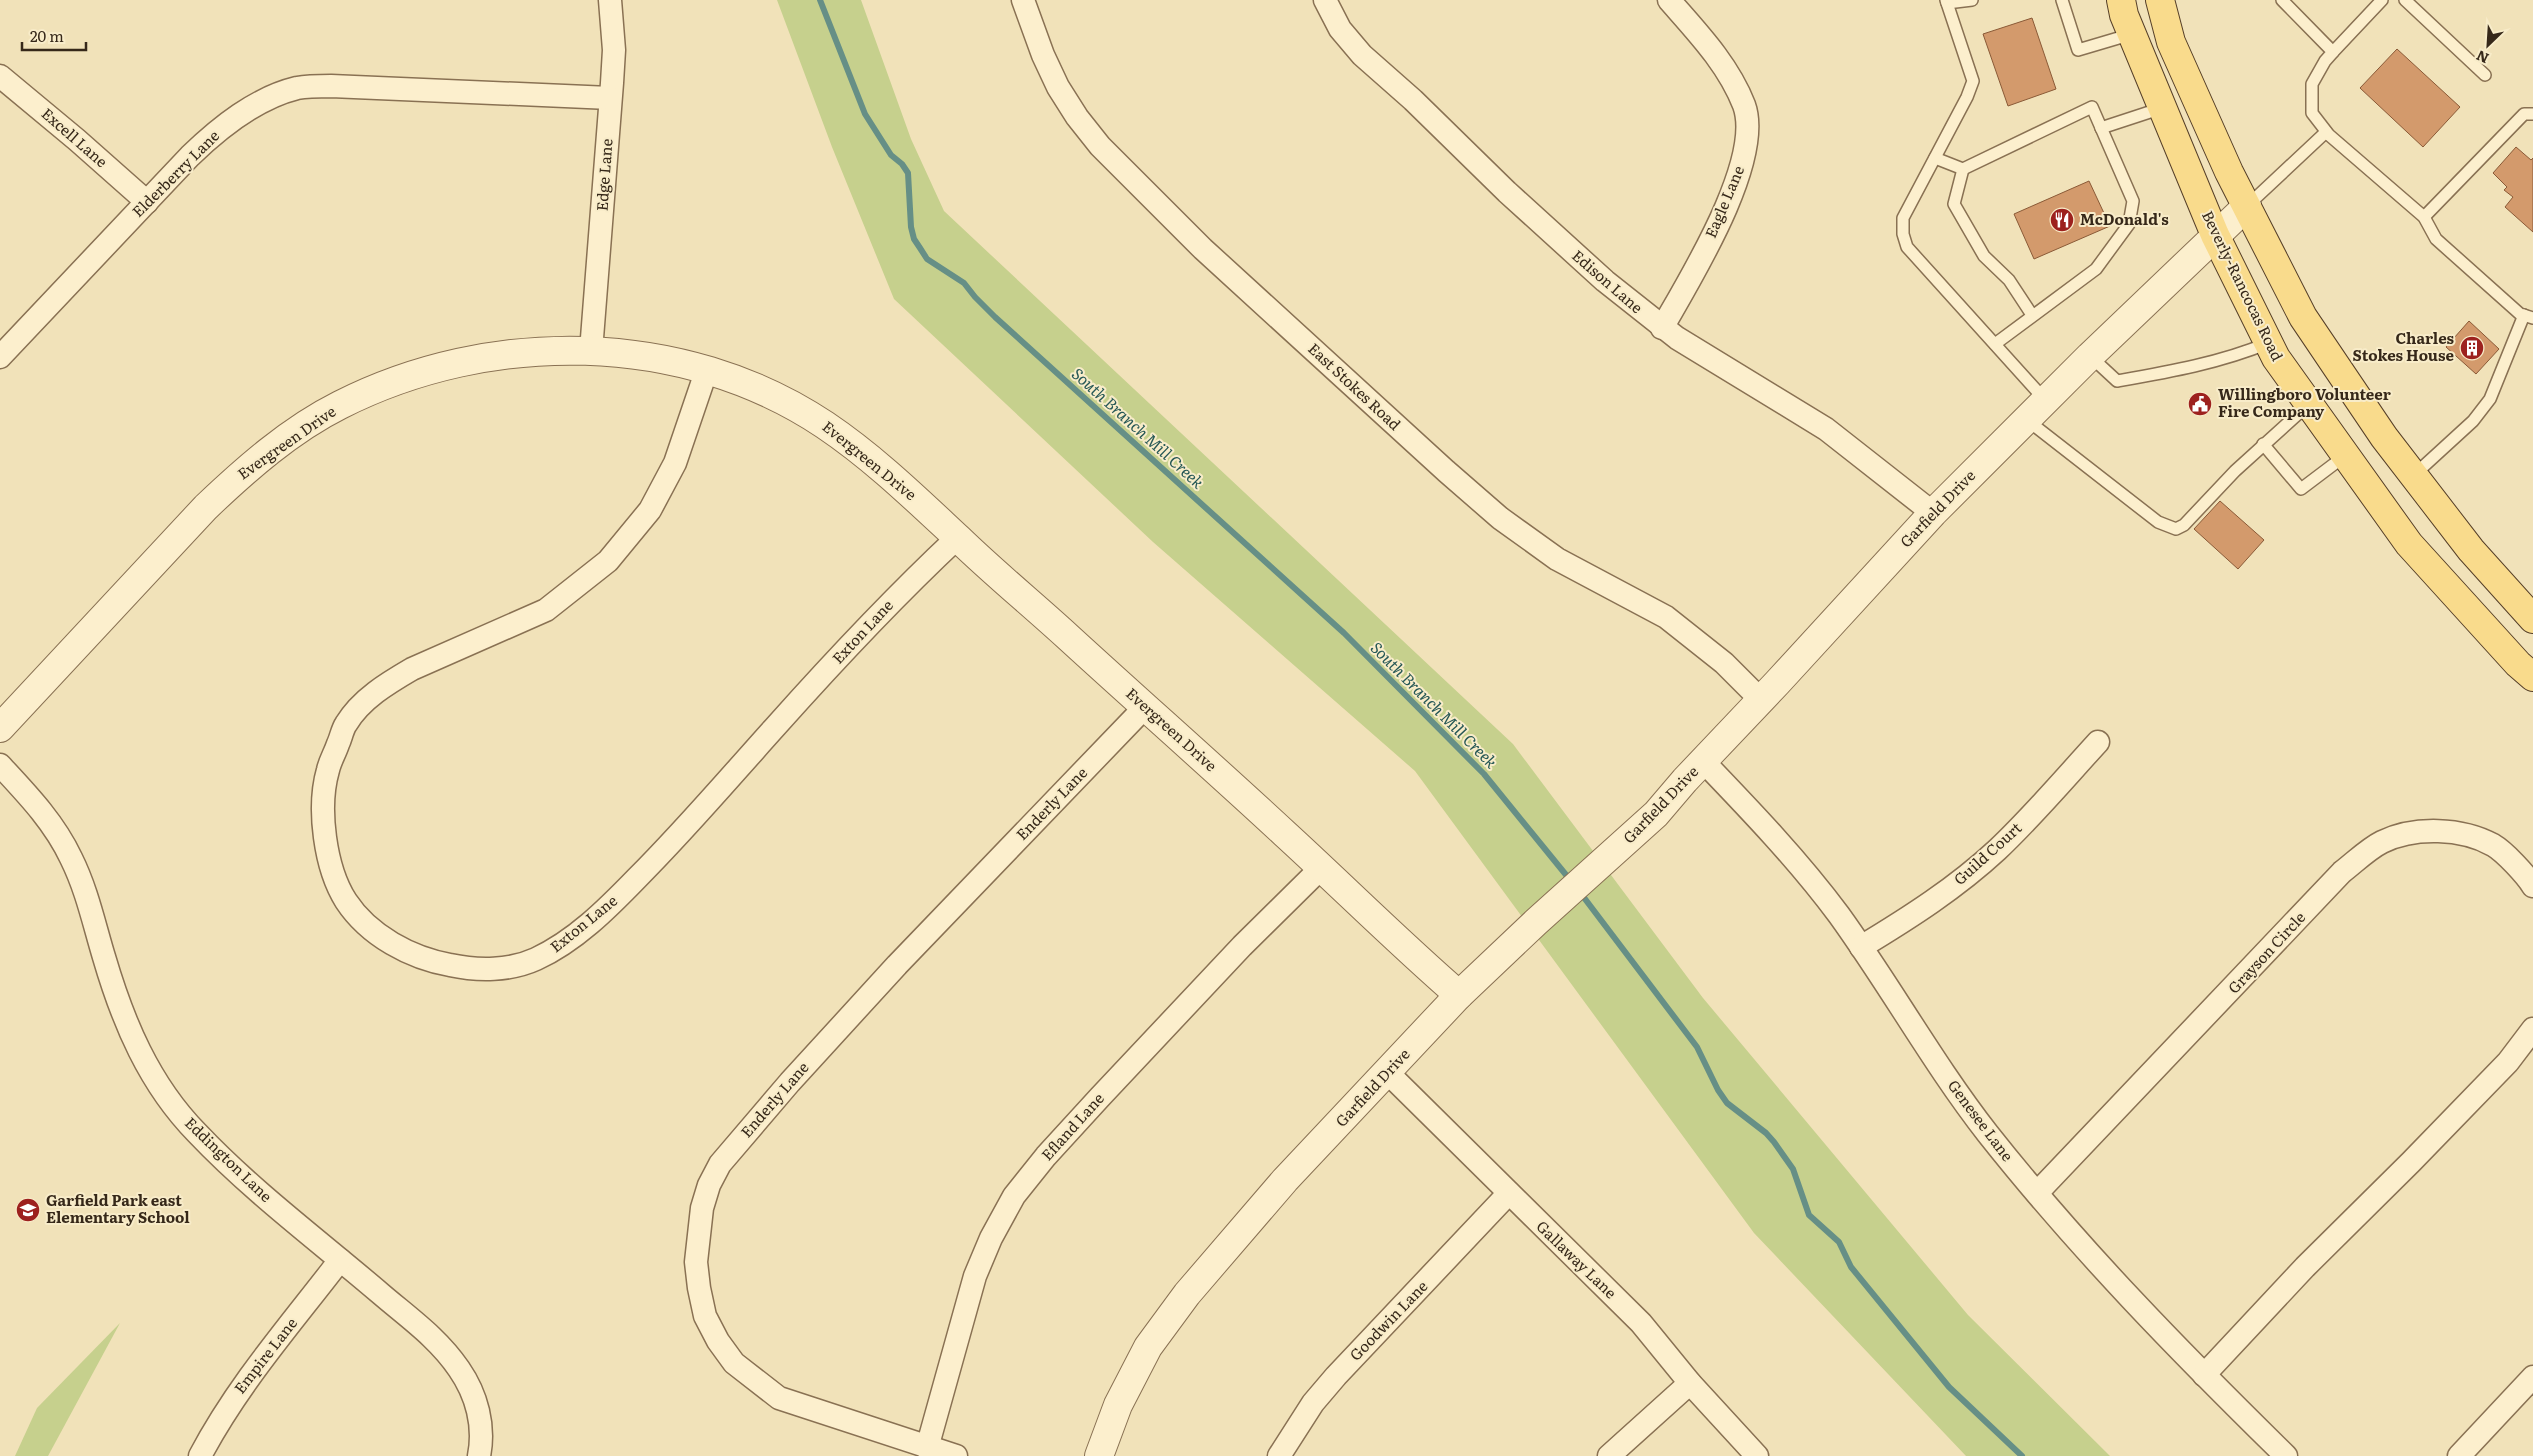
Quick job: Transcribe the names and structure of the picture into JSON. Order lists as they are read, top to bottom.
{
  "streets": {
    "main road": ["Beverly-Rancocas Road"],
    "street": [
      "Excell Lane",
      "Elderberry Lane",
      "Edge Lane",
      "Eagle Lane",
      "Edison Lane",
      "East Stokes Road",
      "Evergreen Drive",
      "Garfield Drive",
      "Exton Lane",
      "Enderly Lane",
      "Guild Court",
      "Grayson Circle",
      "Genesee Lane",
      "Efland Lane",
      "Eddington Lane",
      "Gallaway Lane",
      "Goodwin Lane",
      "Empire Lane"
    ]
  },
  "crossings": [
    ["Excell Lane", "Elderberry Lane"],
    ["Elderberry Lane", "Edge Lane"],
    ["Edge Lane", "Evergreen Drive"],
    ["Eagle Lane", "Edison Lane"],
    ["Edison Lane", "Garfield Drive"],
    ["Beverly-Rancocas Road", "Garfield Drive"],
    ["East Stokes Road", "Garfield Drive"],
    ["Evergreen Drive", "Garfield Drive"],
    ["Evergreen Drive", "Exton Lane"],
    ["Evergreen Drive", "Enderly Lane"],
    ["Evergreen Drive", "Efland Lane"],
    ["Garfield Drive", "Genesee Lane"],
    ["Garfield Drive", "Gallaway Lane"],
    ["Enderly Lane", "Efland Lane"],
    ["Guild Court", "Genesee Lane"],
    ["Grayson Circle", "Genesee Lane"],
    ["Eddington Lane", "Empire Lane"],
    ["Gallaway Lane", "Goodwin Lane"]
  ],
  "water": ["South Branch Mill Creek"],
  "places": {
    "restaurant": ["McDonald's"],
    "building": ["Charles Stokes House"],
    "public building": ["Willingboro Volunteer Fire Company"],
    "school or university": ["Garfield Park east Elementary School"]
  },
  "scale_bar": "20 m",
  "north": "bottom left"
}
